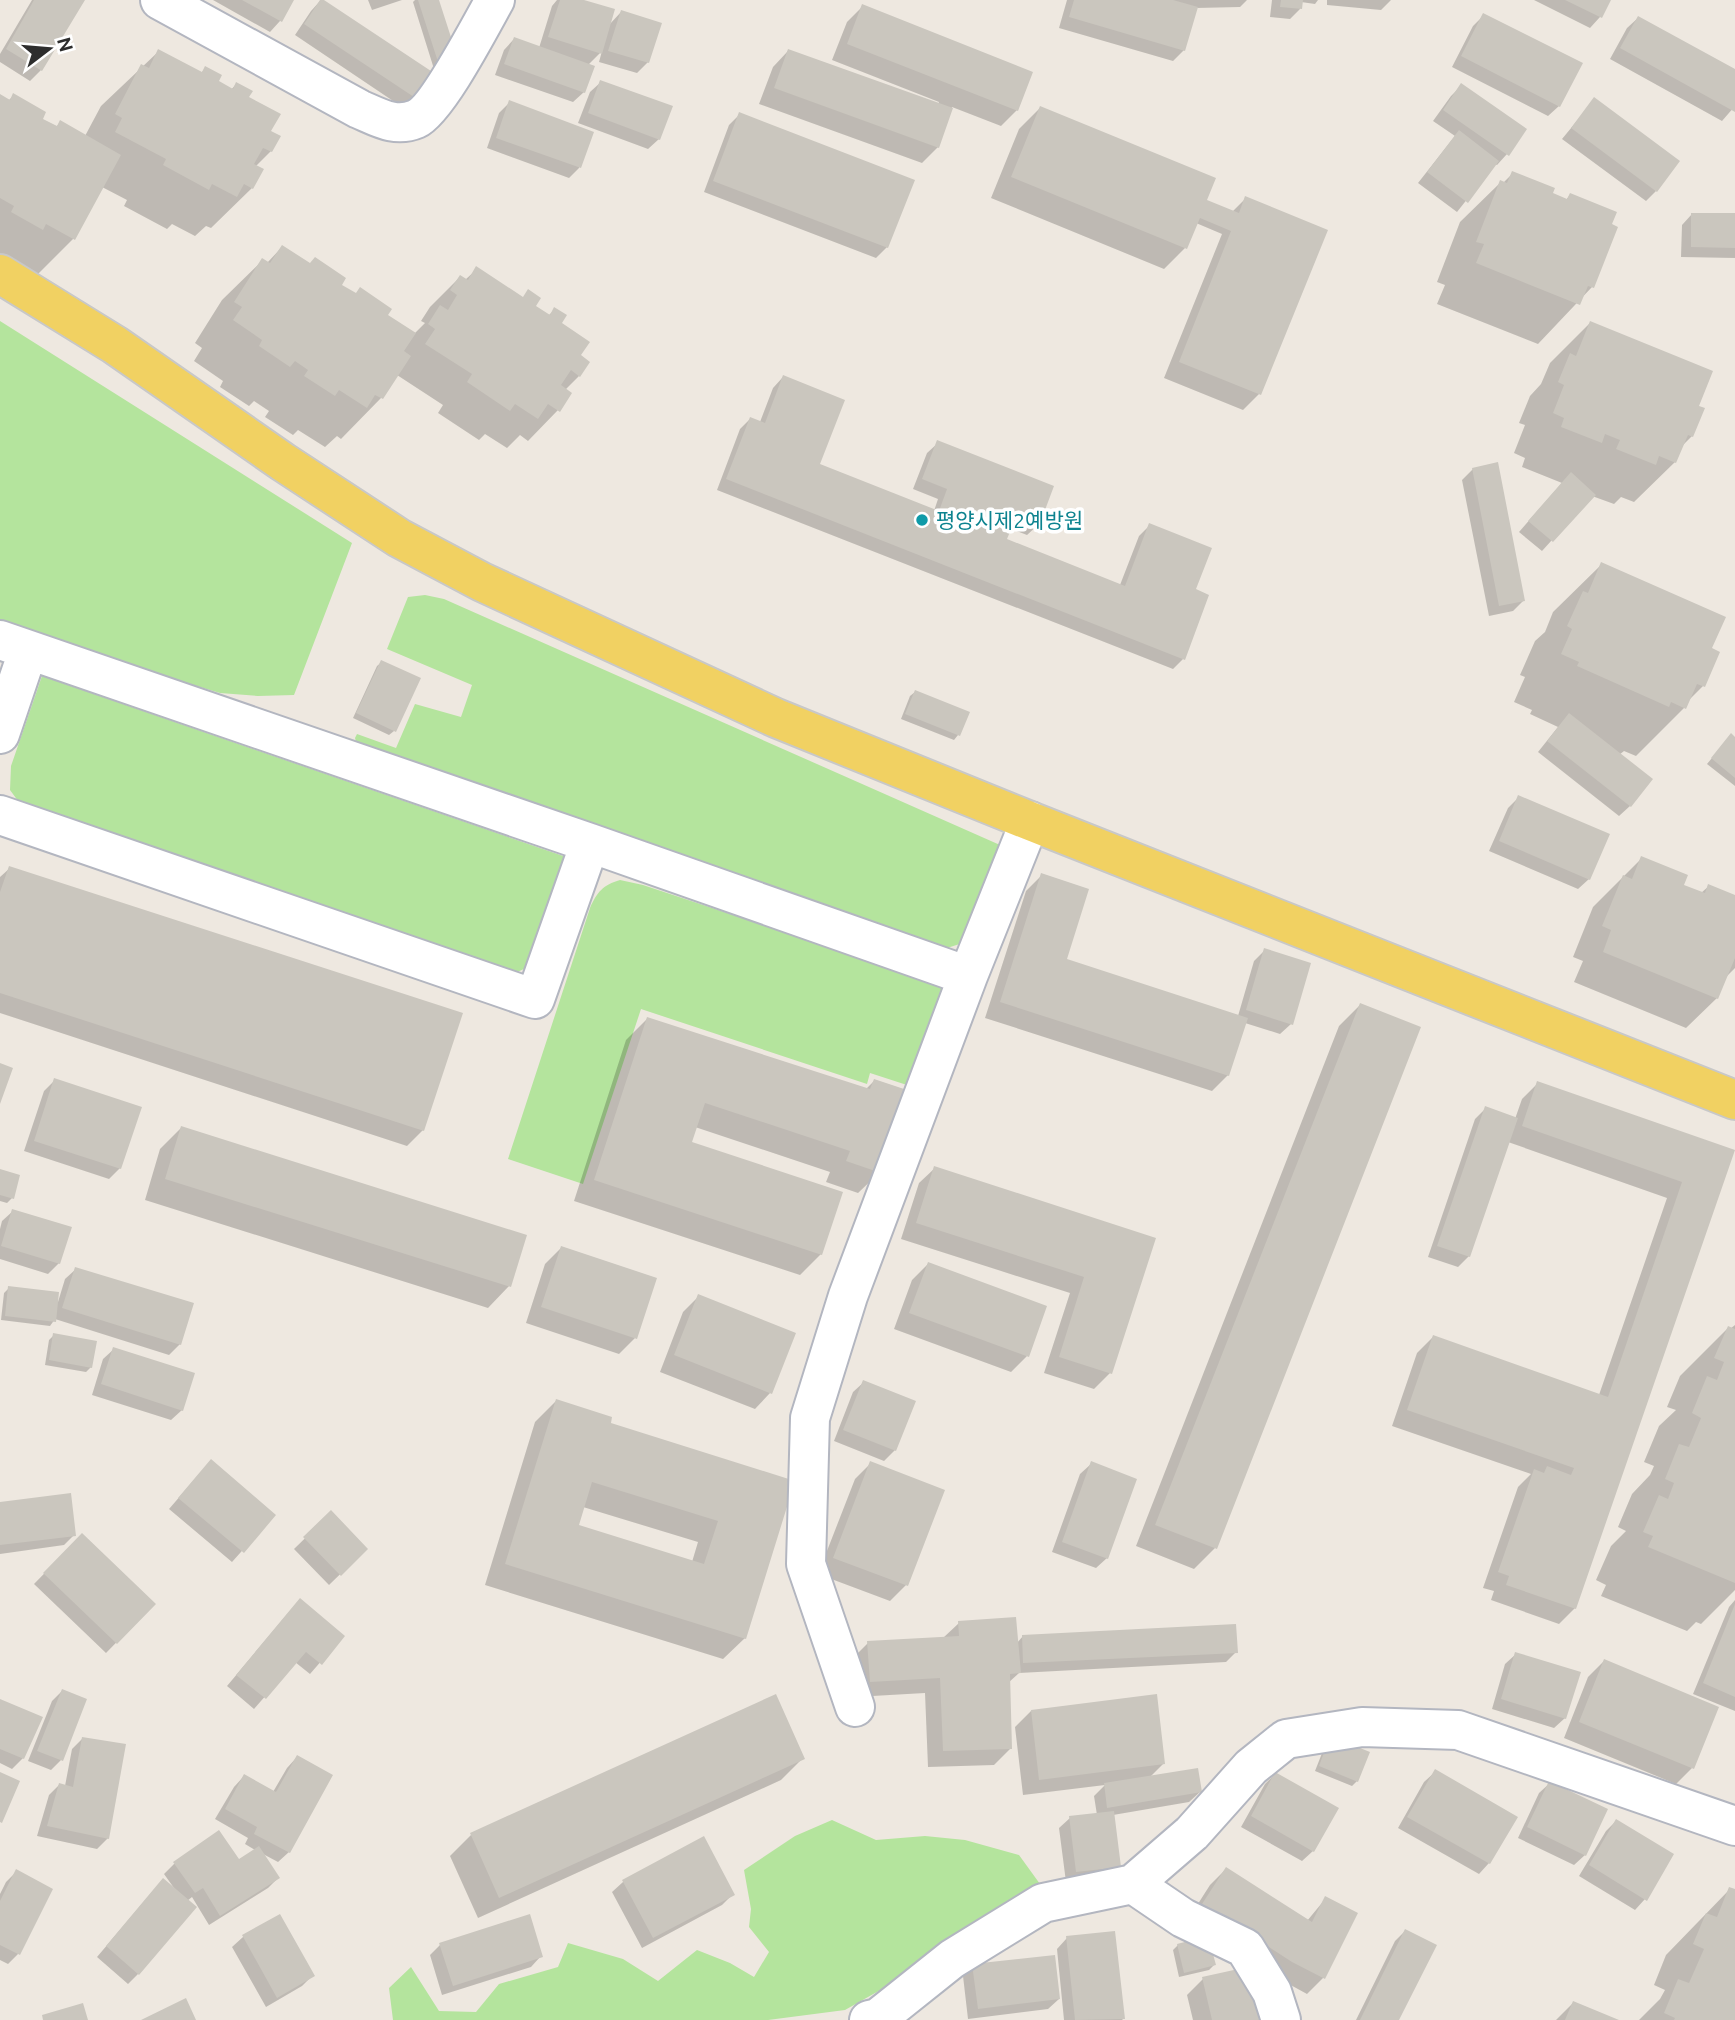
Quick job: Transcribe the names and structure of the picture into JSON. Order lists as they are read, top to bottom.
{
  "places": ["평양시제2예방원"],
  "north": "right"
}
